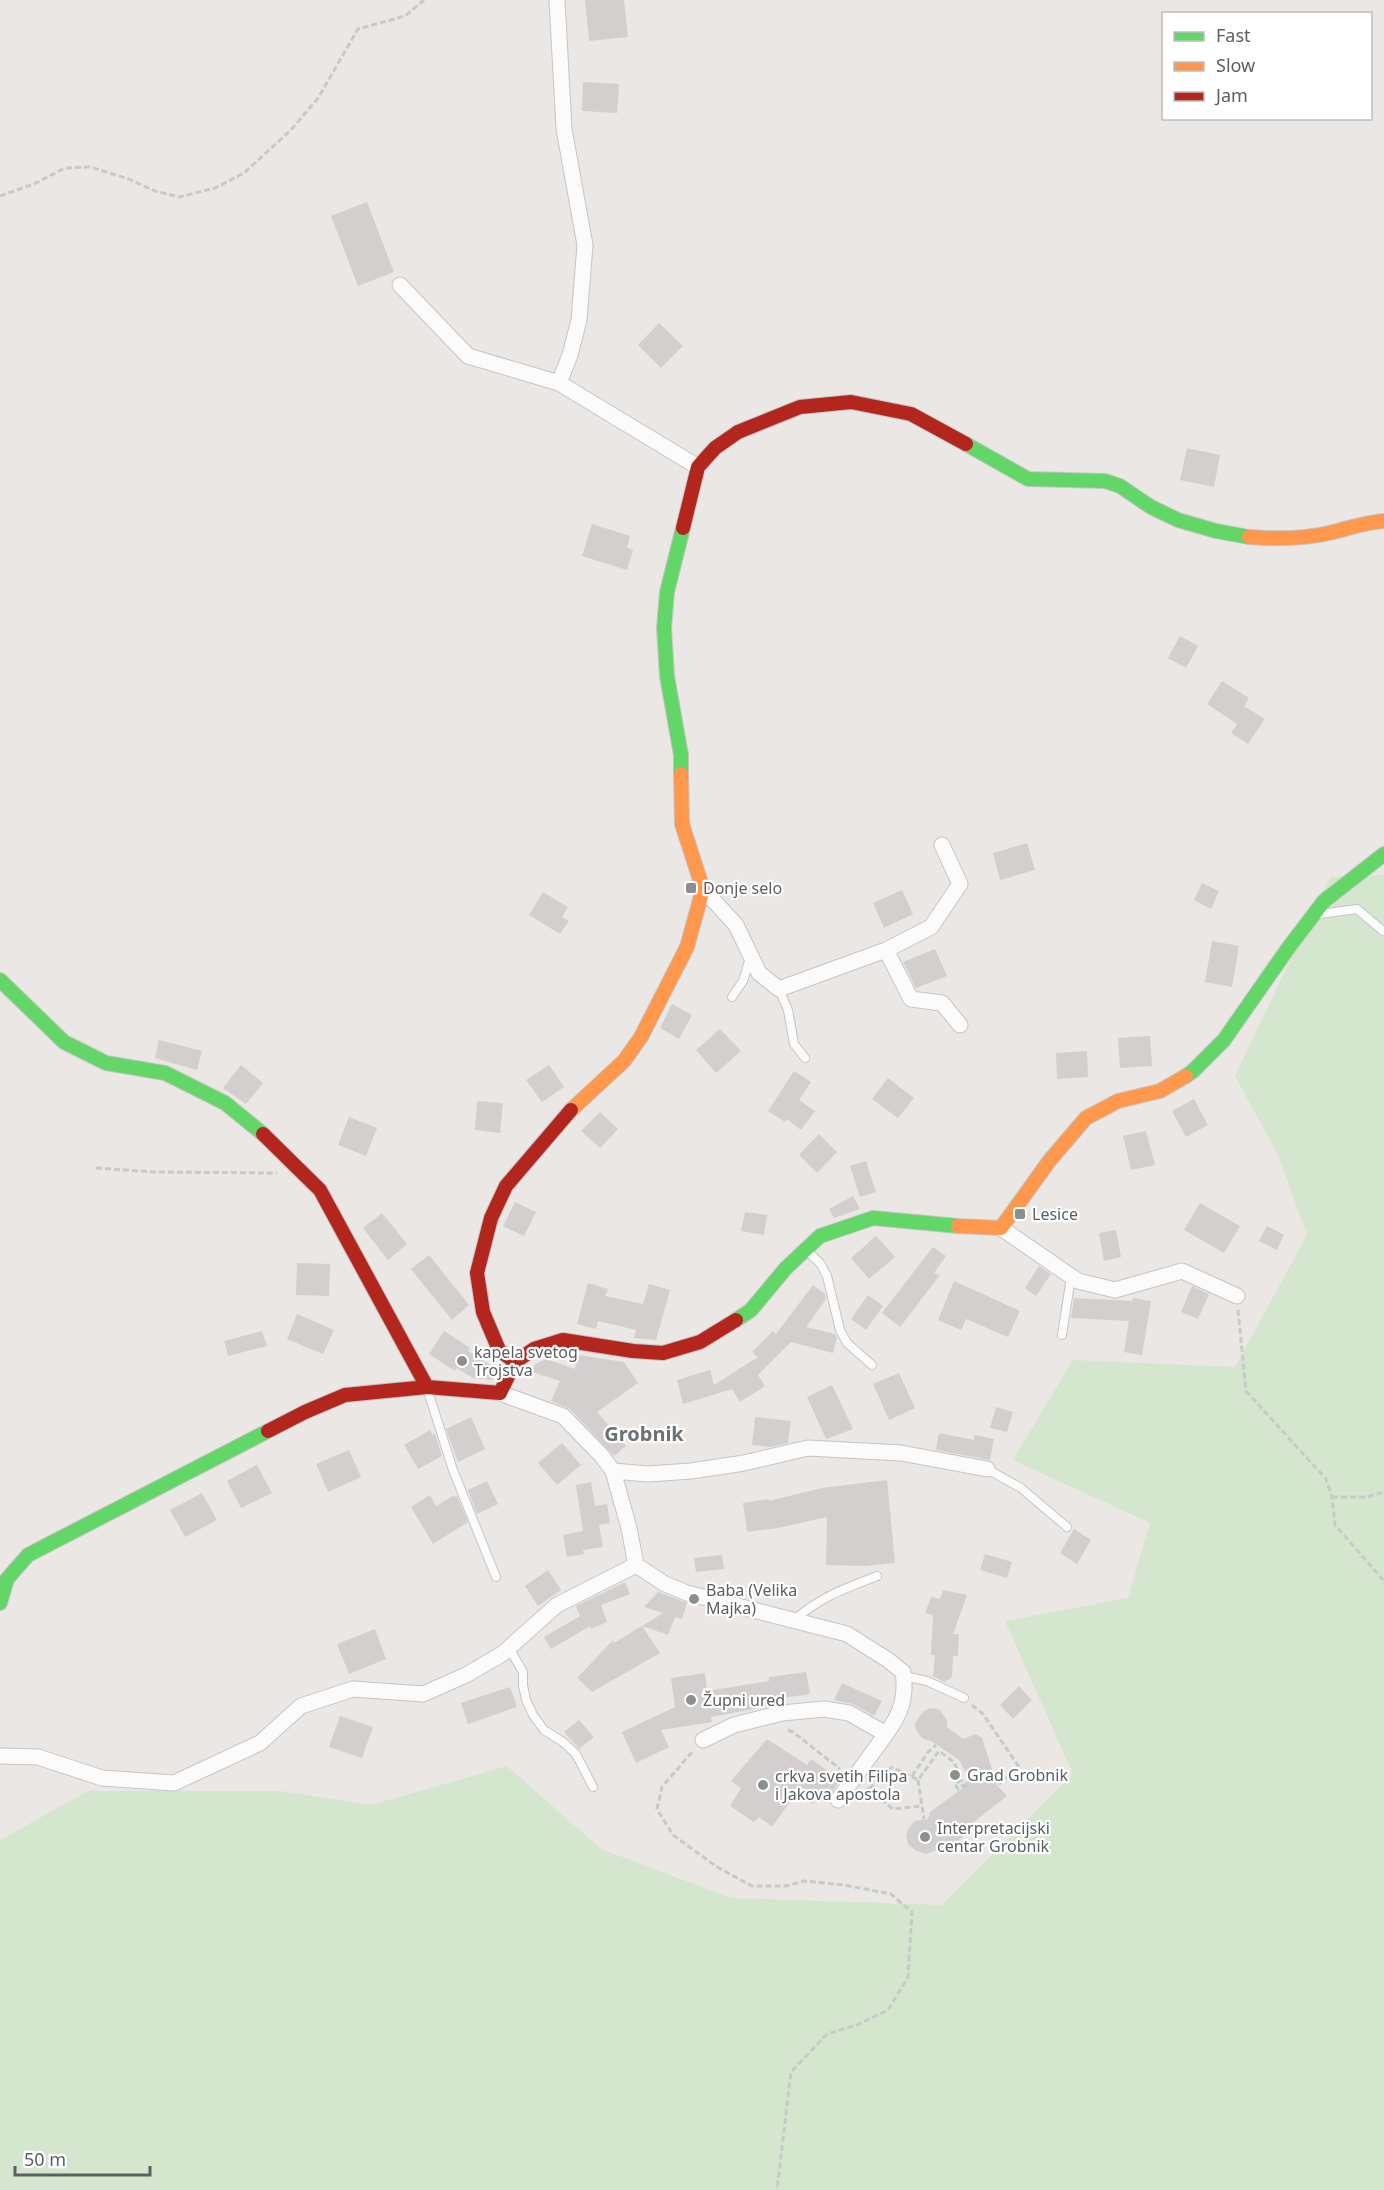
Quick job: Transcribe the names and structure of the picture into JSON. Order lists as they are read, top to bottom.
{
  "districts": ["Grobnik"],
  "places": {
    "transit": ["Donje selo", "Lesice"],
    "other": [
      "kapela svetog Trojstva",
      "Baba (Velika Majka)",
      "Župni ured",
      "Grad Grobnik",
      "crkva svetih Filipa i Jakova apostola",
      "Interpretacijski centar Grobnik"
    ]
  },
  "legend": ["Fast", "Slow", "Jam"],
  "scale_bar": "50 m"
}
